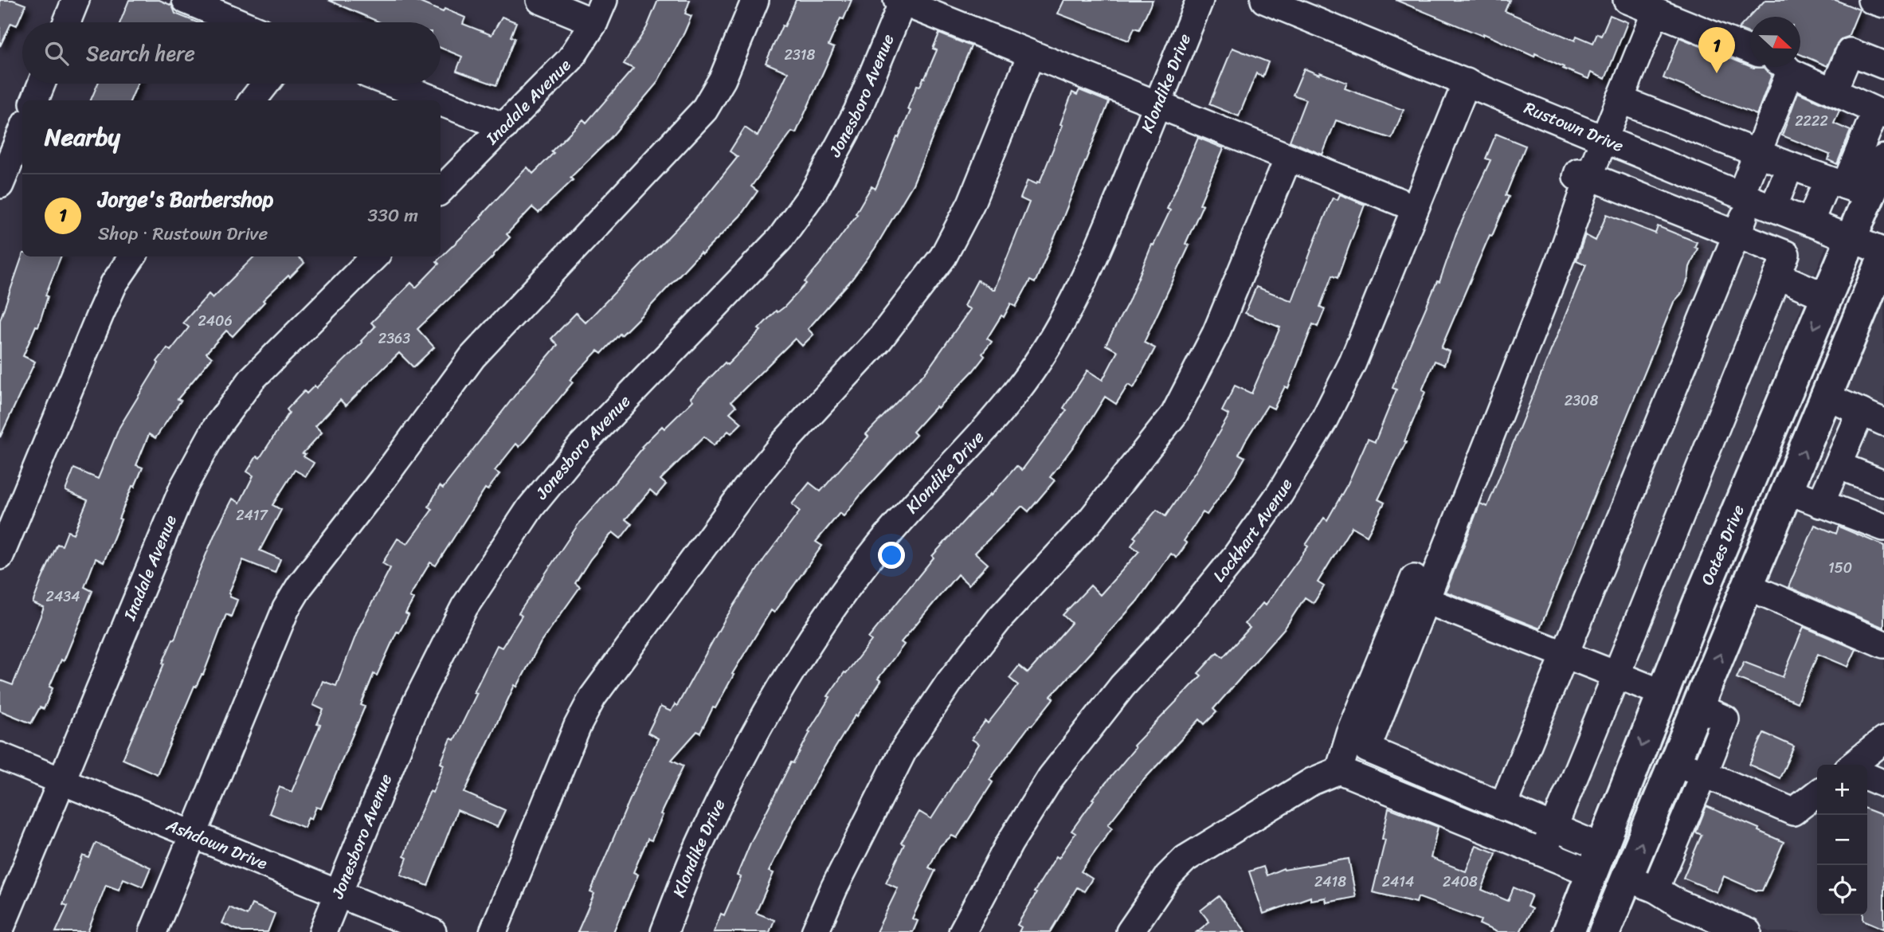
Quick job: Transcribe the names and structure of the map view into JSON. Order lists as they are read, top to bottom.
{
  "streets": {
    "main road": ["Oates Drive"],
    "street": [
      "Klondike Drive",
      "Jonesboro Avenue",
      "Inadale Avenue",
      "Rustown Drive",
      "Lockhart Avenue",
      "Ashdown Drive"
    ]
  },
  "crossings": [
    ["Jonesboro Avenue", "Ashdown Drive"],
    ["Inadale Avenue", "Ashdown Drive"],
    ["Rustown Drive", "Lockhart Avenue"],
    ["Rustown Drive", "Oates Drive"]
  ],
  "house_numbers": [
    "2318",
    "2222",
    "2406",
    "2363",
    "2308",
    "2417",
    "150",
    "2434",
    "2418",
    "2414",
    "2408"
  ],
  "north": "right",
  "page": {
    "search": "Search here",
    "pins": "1",
    "heading": "Nearby",
    "list": [
      {
        "mark": "1",
        "name": "Jorge's Barbershop",
        "note": "Shop · Rustown Drive",
        "value": "330 m"
      }
    ],
    "map_buttons": ["+", "−"]
  }
}
